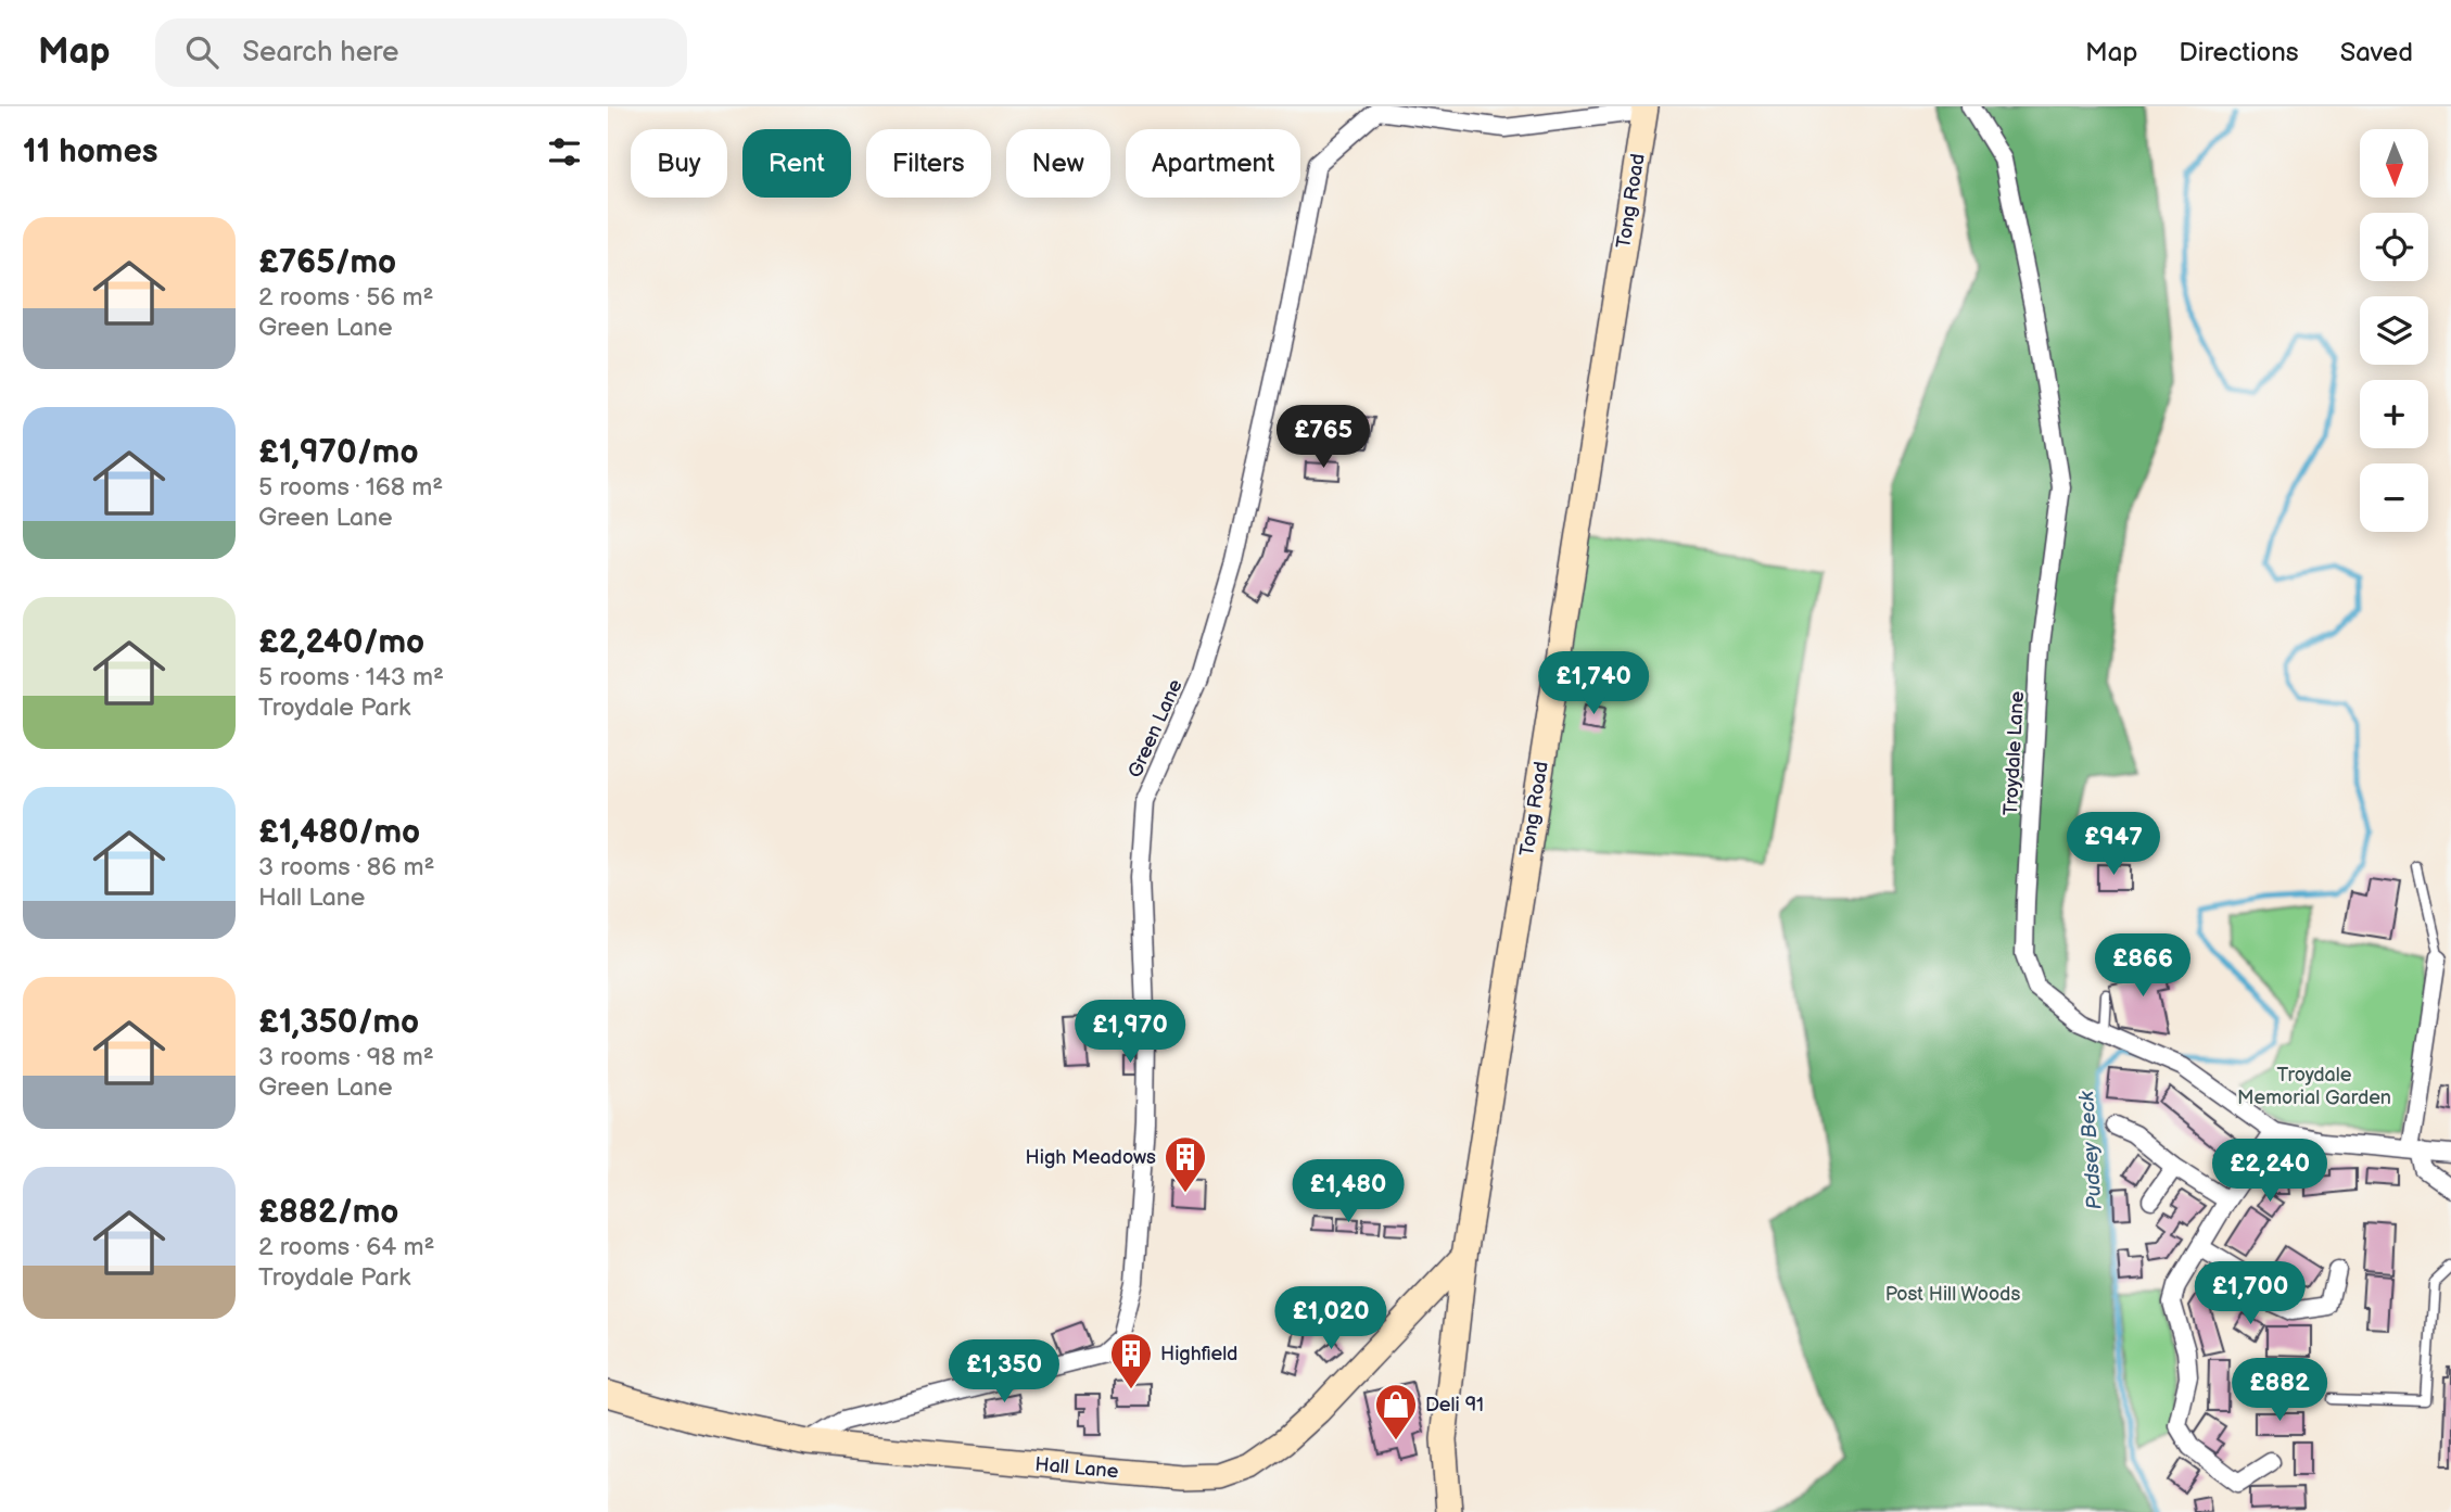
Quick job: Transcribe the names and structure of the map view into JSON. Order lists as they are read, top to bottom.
{
  "streets": {
    "street": [
      "Tong Road",
      "Green Lane",
      "Troydale Lane",
      "Hall Lane"
    ]
  },
  "crossings": [
    ["Tong Road", "Green Lane"],
    ["Tong Road", "Hall Lane"],
    ["Green Lane", "Hall Lane"]
  ],
  "water": ["Pudsey Beck"],
  "parks": ["Troydale Memorial Garden", "Post Hill Woods"],
  "places": {
    "building": ["High Meadows", "Highfield"],
    "shop": ["Deli 91"]
  },
  "north": "bottom",
  "page": {
    "header": "Map",
    "search": "Search here",
    "nav": ["Map", "Directions", "Saved"],
    "heading": "11 homes",
    "map_buttons": ["+", "−"],
    "chip": [
      "Buy",
      "Rent",
      "Filters",
      "New",
      "Apartment"
    ],
    "list": [
      {
        "name": "£765/mo",
        "note": "2 rooms · 56 m² · Green Lane"
      },
      {
        "name": "£1,970/mo",
        "note": "5 rooms · 168 m² · Green Lane"
      },
      {
        "name": "£2,240/mo",
        "note": "5 rooms · 143 m² · Troydale Park"
      },
      {
        "name": "£1,480/mo",
        "note": "3 rooms · 86 m² · Hall Lane"
      },
      {
        "name": "£1,350/mo",
        "note": "3 rooms · 98 m² · Green Lane"
      },
      {
        "name": "£882/mo",
        "note": "2 rooms · 64 m² · Troydale Park"
      }
    ],
    "price": [
      "£765",
      "£1,740",
      "£947",
      "£866",
      "£1,970",
      "£2,240",
      "£1,480",
      "£1,700",
      "£1,020",
      "£1,350",
      "£882"
    ]
  }
}
